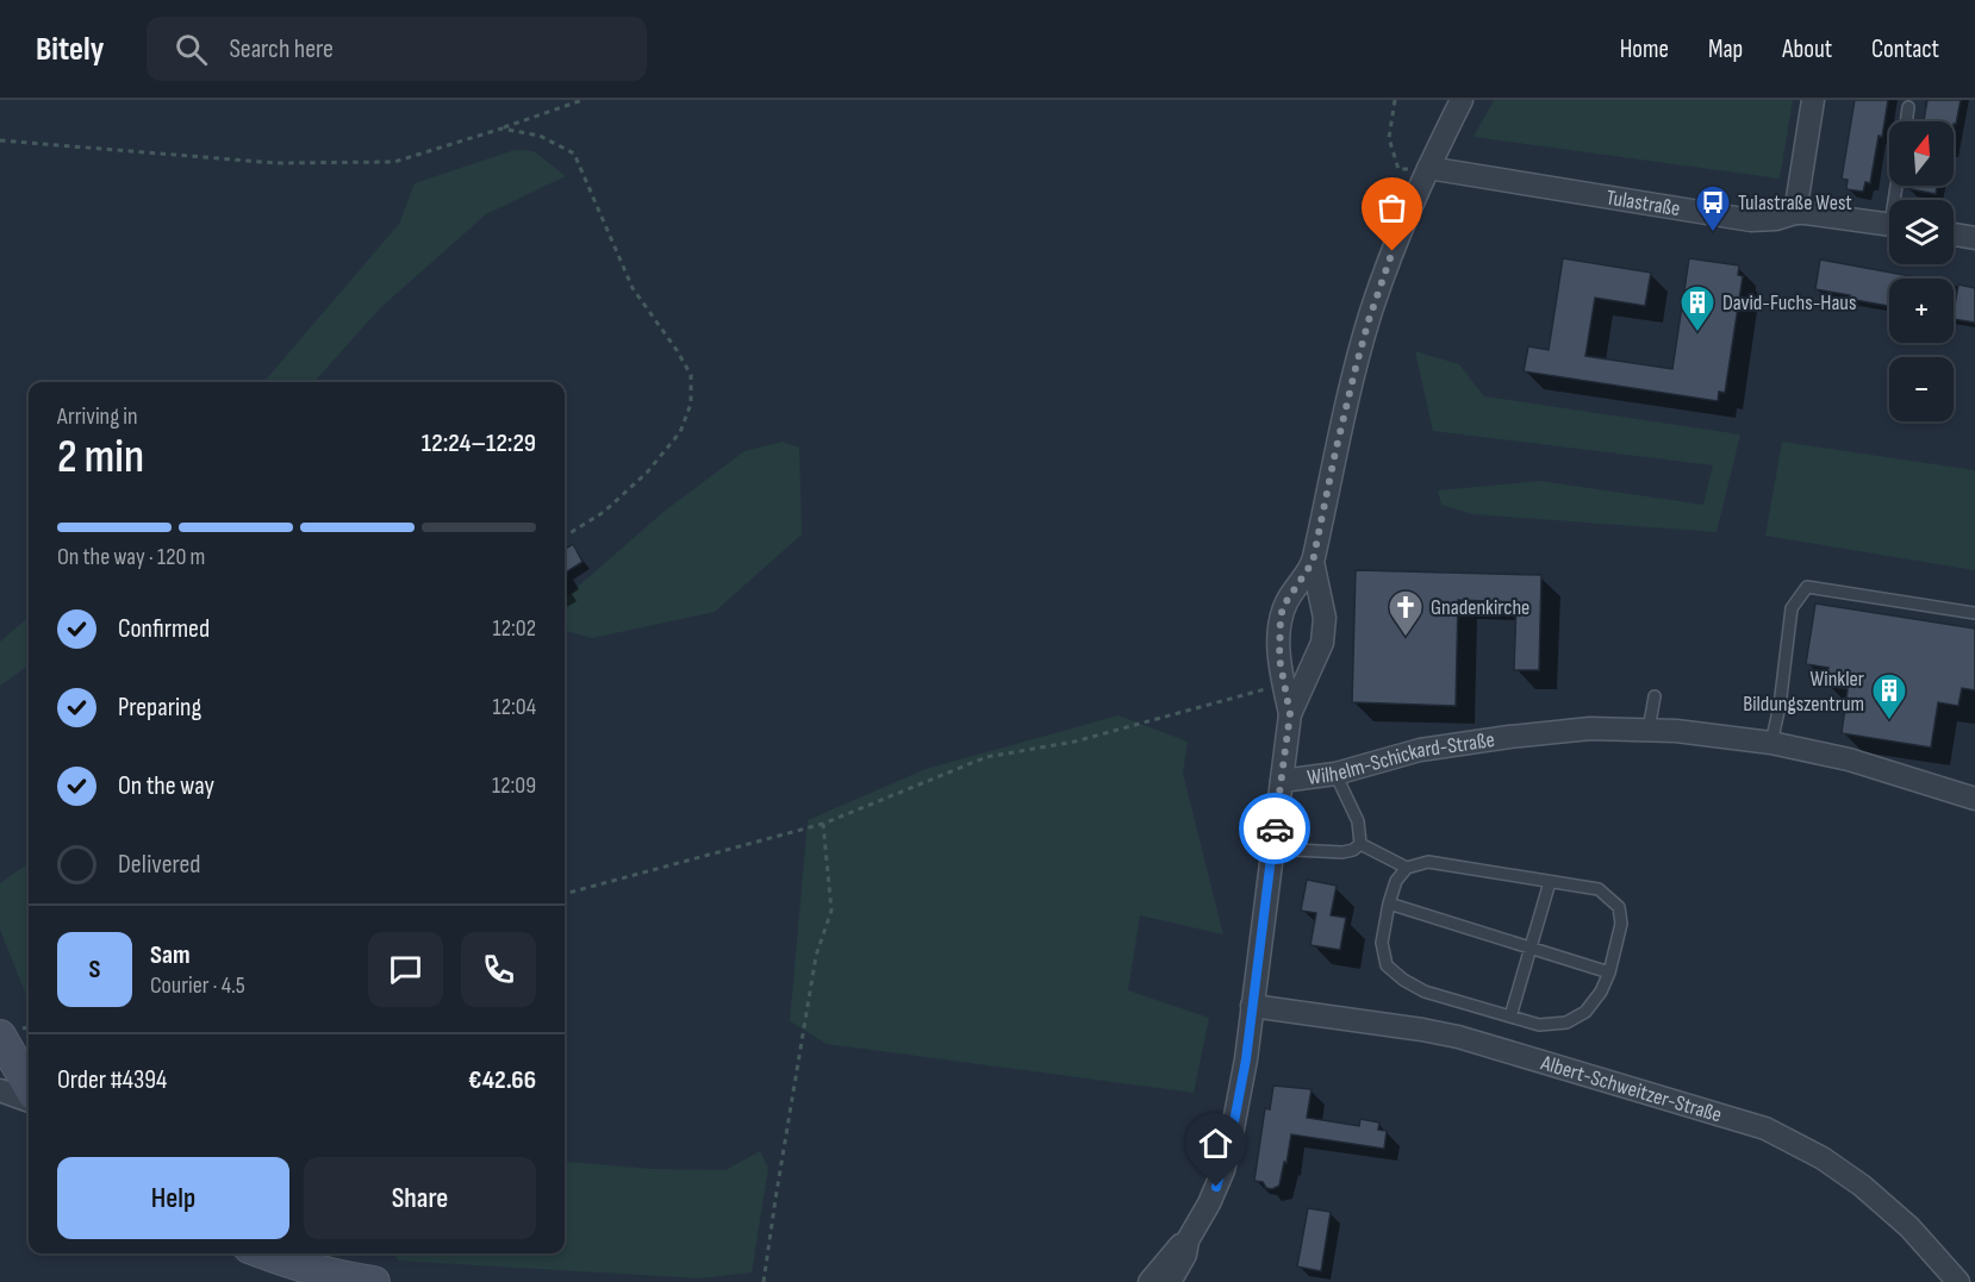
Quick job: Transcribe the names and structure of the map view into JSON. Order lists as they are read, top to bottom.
{
  "streets": {
    "street": ["Tulastraße", "Wilhelm-Schickard-Straße", "Albert-Schweitzer-Straße"]
  },
  "crossings": [
    ["Wilhelm-Schickard-Straße", "Albert-Schweitzer-Straße"]
  ],
  "places": {
    "bus stop": ["Tulastraße West"],
    "building": ["David-Fuchs-Haus", "Winkler Bildungszentrum"],
    "church": ["Gnadenkirche"]
  },
  "north": "top",
  "page": {
    "header": "Bitely",
    "search": "Search here",
    "nav": [
      "Home",
      "Map",
      "About",
      "Contact"
    ],
    "map_buttons": ["+", "−"],
    "heading": ["2 min", "Arriving in", "12:24–12:29"],
    "panel": [
      "Sam",
      "Courier · 4.5",
      "Order #4394",
      "€42.66"
    ],
    "bar": "On the way · 120 m",
    "list": [
      ["Confirmed", "12:02"],
      ["Preparing", "12:04"],
      ["On the way", "12:09"],
      "Delivered"
    ],
    "round": "S",
    "buttons": ["Help", "Share"]
  }
}
